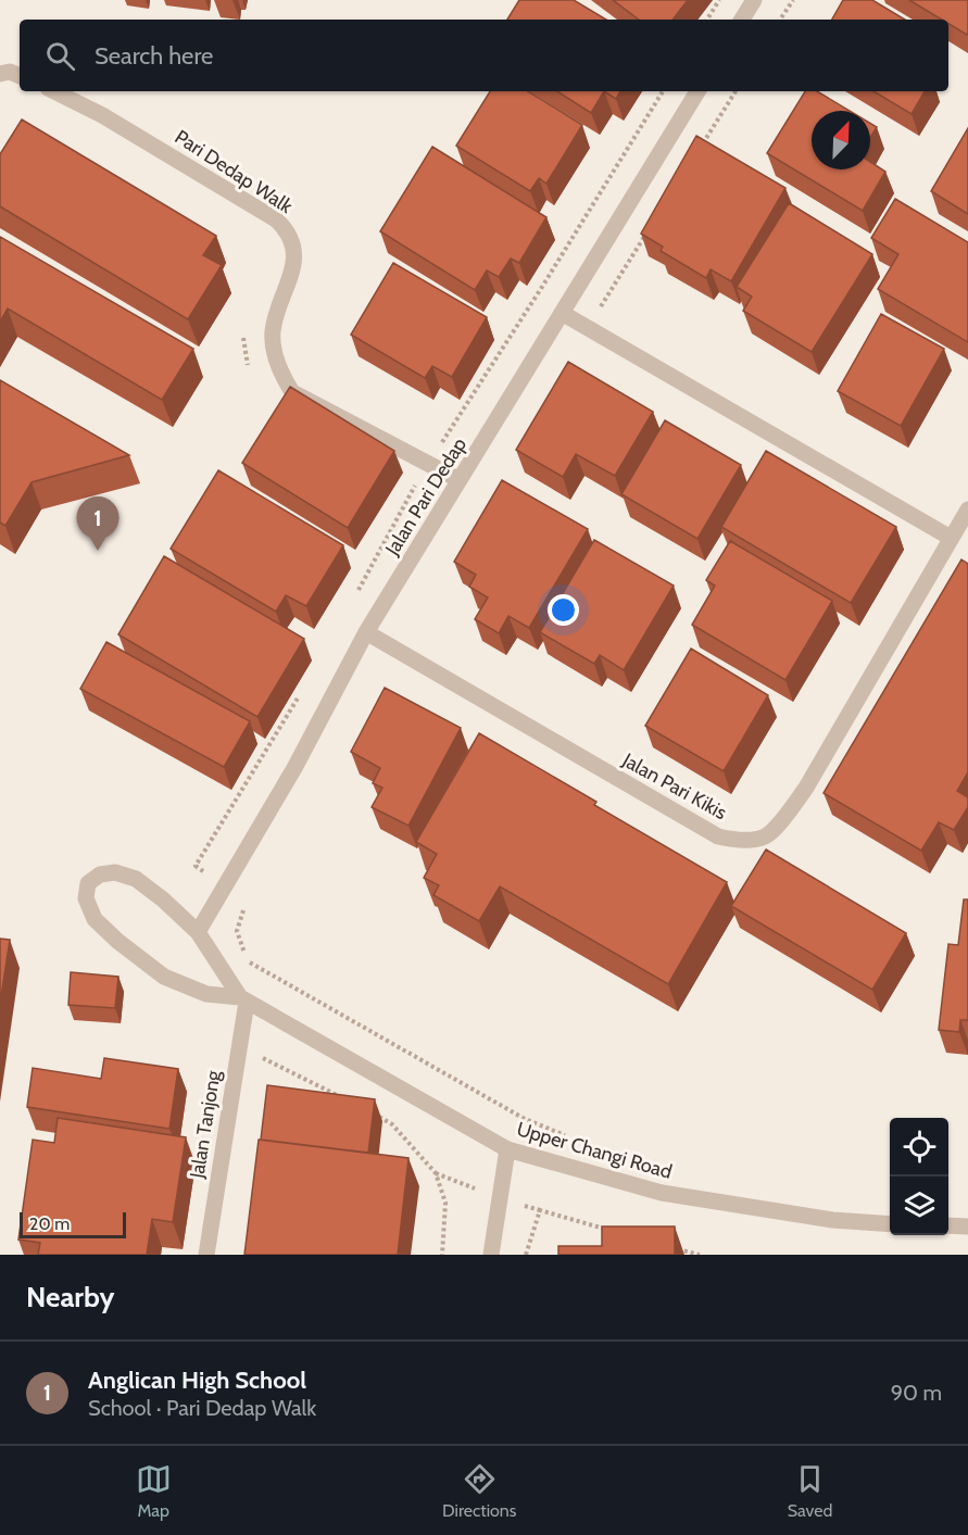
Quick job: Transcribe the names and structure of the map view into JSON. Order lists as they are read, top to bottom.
{
  "streets": {
    "street": [
      "Pari Dedap Walk",
      "Jalan Pari Dedap",
      "Jalan Pari Kikis",
      "Jalan Tanjong",
      "Upper Changi Road"
    ]
  },
  "crossings": [
    ["Pari Dedap Walk", "Jalan Pari Dedap"],
    ["Jalan Pari Dedap", "Jalan Pari Kikis"],
    ["Jalan Pari Dedap", "Upper Changi Road"],
    ["Jalan Tanjong", "Upper Changi Road"]
  ],
  "scale_bar": "20 m",
  "north": "top right",
  "page": {
    "search": "Search here",
    "pins": "1",
    "scale": "20 m",
    "heading": "Nearby",
    "list": [
      {
        "mark": "1",
        "name": "Anglican High School",
        "note": "School · Pari Dedap Walk",
        "value": "90 m"
      }
    ],
    "nav": ["Map", "Directions", "Saved"]
  }
}
